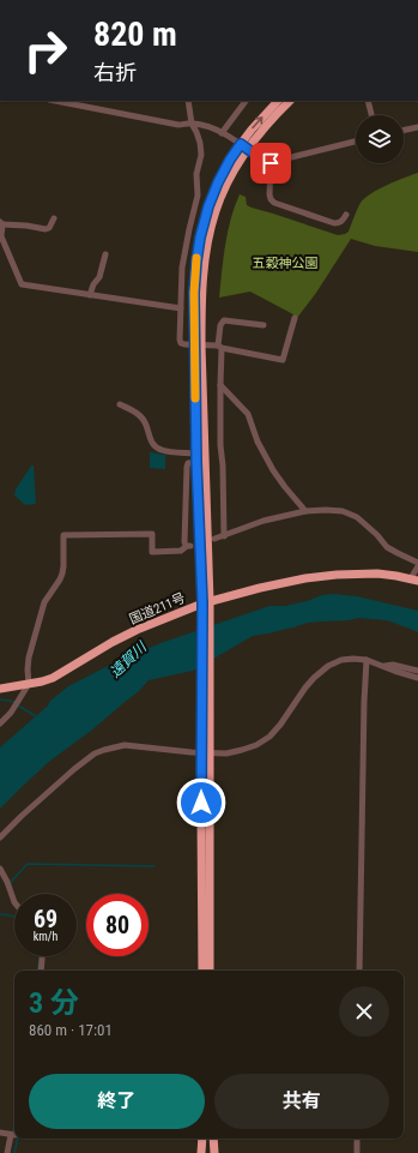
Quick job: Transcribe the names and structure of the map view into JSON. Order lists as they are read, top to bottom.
{
  "streets": {
    "highway": ["国道211号"]
  },
  "water": ["遠賀川"],
  "parks": ["五穀神公園"],
  "page": {
    "turn": ["820 m", "右折"],
    "speed": "69 km/h",
    "limit": "80",
    "heading": ["3 分", "860 m · 17:01"],
    "buttons": ["終了", "共有"]
  }
}
